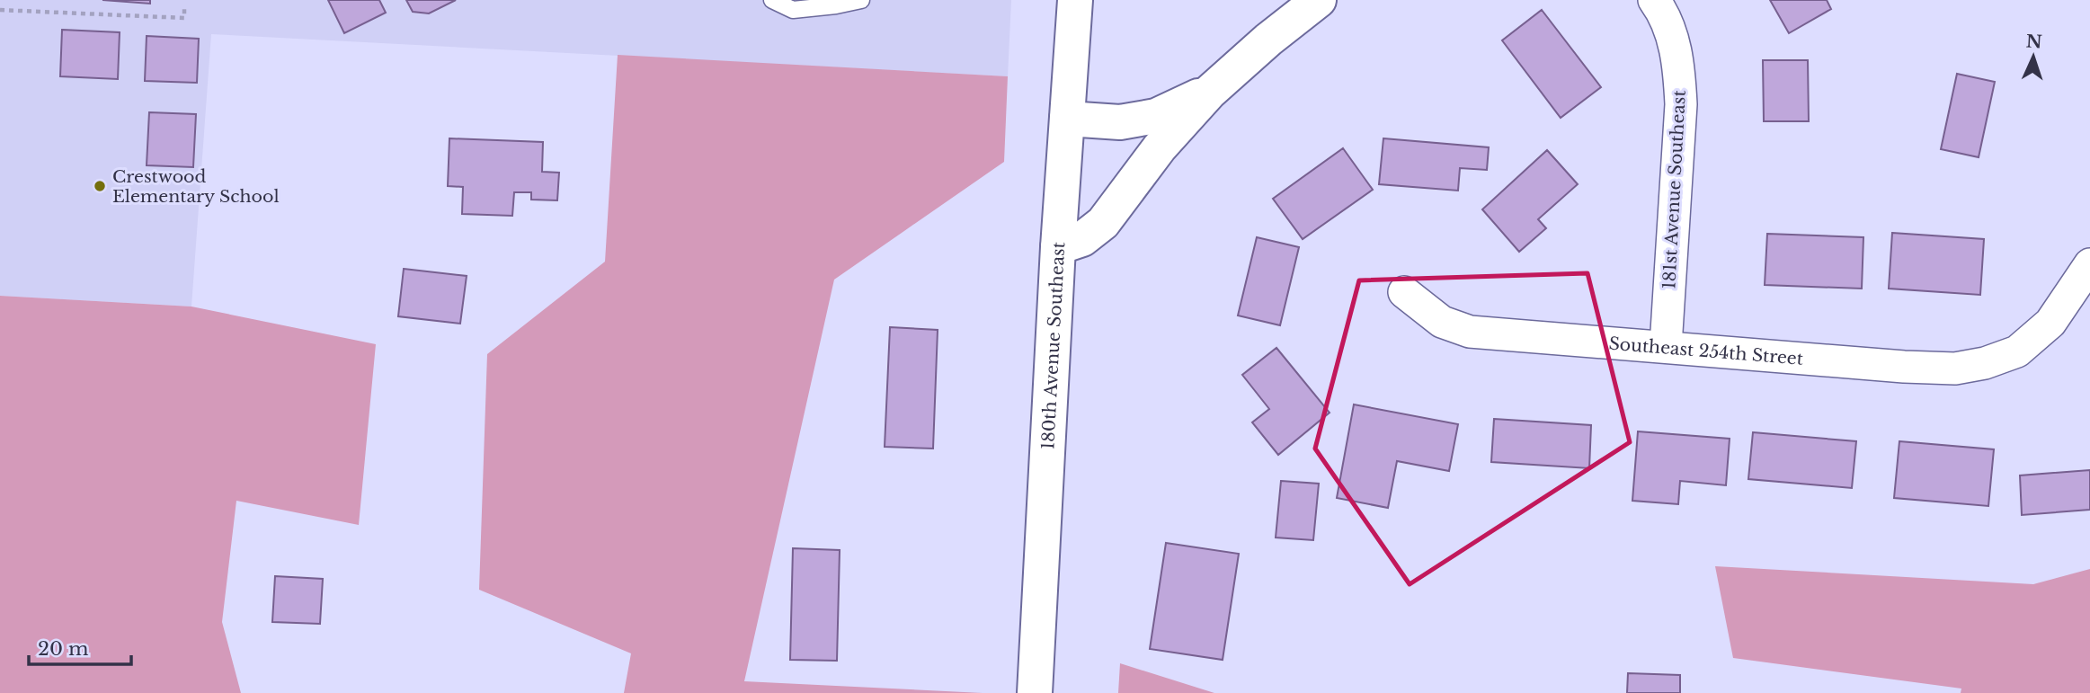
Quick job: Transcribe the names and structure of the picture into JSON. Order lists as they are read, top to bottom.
{
  "streets": {
    "street": ["181st Avenue Southeast", "180th Avenue Southeast", "Southeast 254th Street"]
  },
  "crossings": [
    ["181st Avenue Southeast", "Southeast 254th Street"]
  ],
  "places": ["Crestwood Elementary School"],
  "scale_bar": "20 m",
  "north": "top"
}
